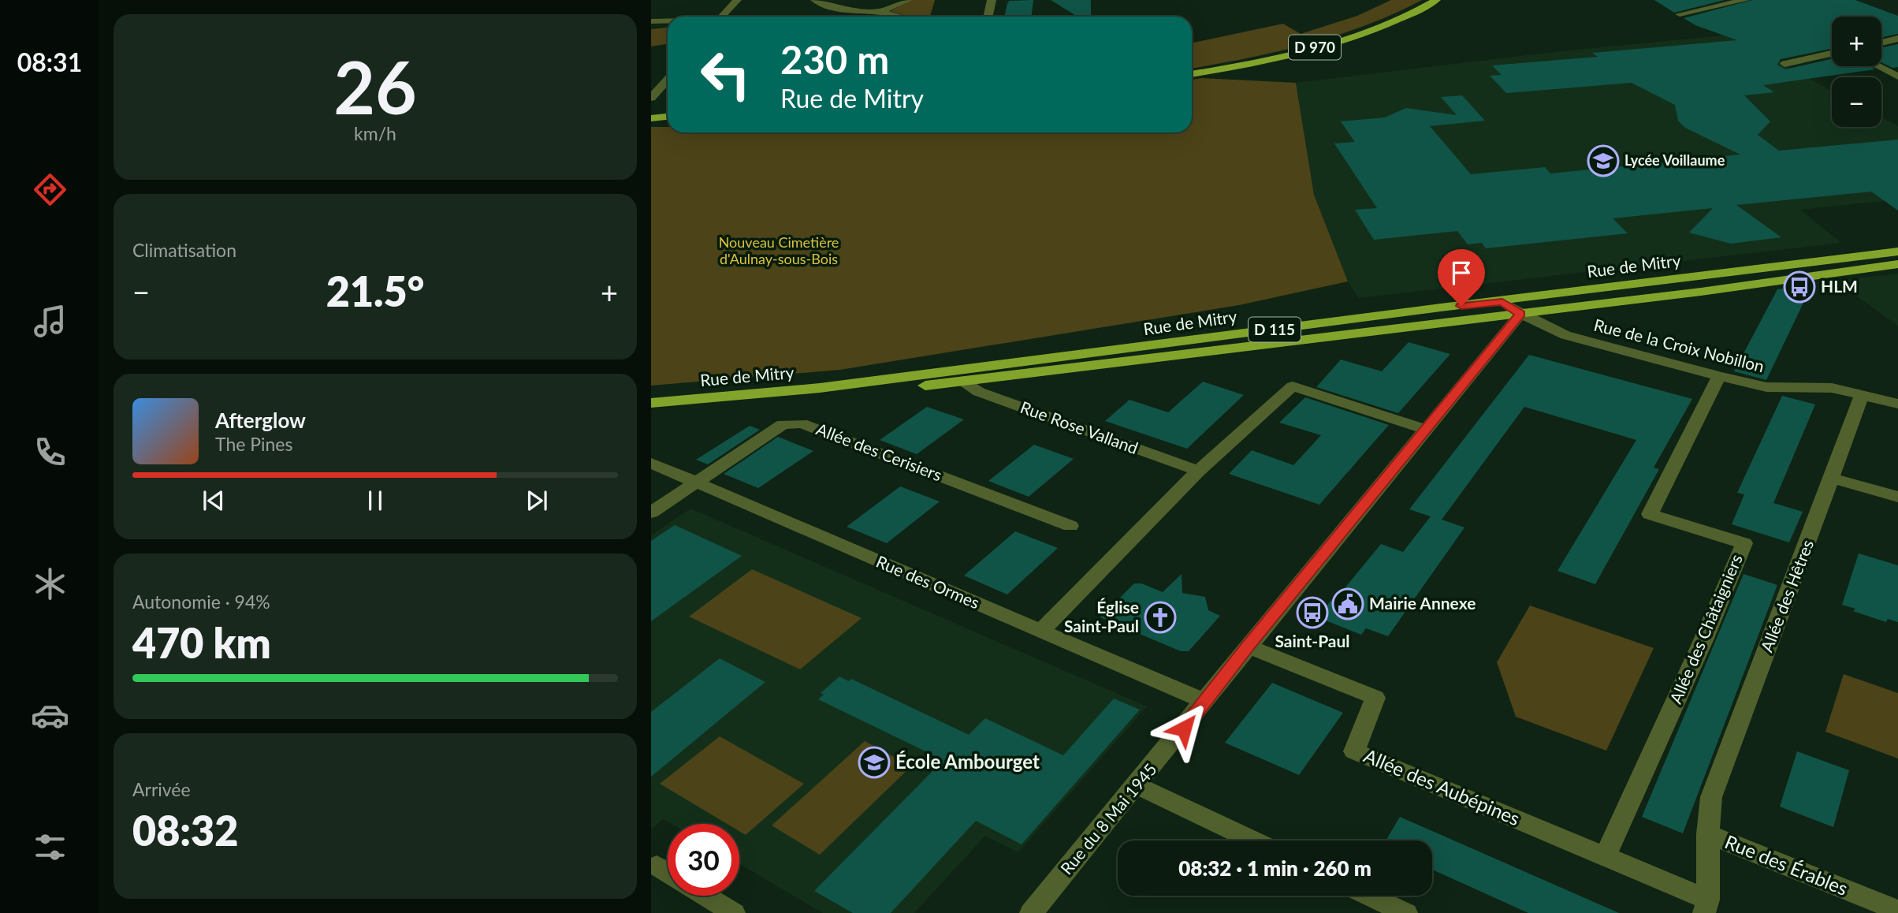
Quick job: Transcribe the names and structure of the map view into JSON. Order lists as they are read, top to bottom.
{
  "streets": {
    "main road": ["D 970", "Rue de Mitry", "D 115"],
    "street": [
      "Rue de la Croix Nobillon",
      "Rue Rose Valland",
      "Allée des Cerisiers",
      "Rue des Ormes",
      "Allée des Hêtres",
      "Allée des Châtaigniers",
      "Allée des Aubépines",
      "Rue du 8 Mai 1945",
      "Rue des Érables"
    ]
  },
  "crossings": [
    ["Rue de Mitry", "Rue de la Croix Nobillon"],
    ["Rue de Mitry", "Rue Rose Valland"],
    ["Rue de Mitry", "Rue du 8 Mai 1945"],
    ["Rue de la Croix Nobillon", "Allée des Hêtres"],
    ["Rue de la Croix Nobillon", "Allée des Châtaigniers"],
    ["Rue de la Croix Nobillon", "Rue du 8 Mai 1945"],
    ["Allée des Cerisiers", "Rue des Ormes"],
    ["Rue des Ormes", "Rue du 8 Mai 1945"],
    ["Allée des Hêtres", "Rue des Érables"],
    ["Allée des Châtaigniers", "Allée des Aubépines"],
    ["Allée des Aubépines", "Rue du 8 Mai 1945"]
  ],
  "parks": ["Nouveau Cimetière d'Aulnay-sous-Bois"],
  "places": {
    "school or university": ["Lycée Voillaume", "École Ambourget"],
    "bus stop": ["HLM", "Saint-Paul"],
    "public building": ["Mairie Annexe"],
    "church": ["Église Saint-Paul"]
  },
  "page": {
    "tabs": "08:31",
    "tile": [
      ["26", "km/h"],
      "Climatisation",
      ["Autonomie · 94%", "470 km"],
      ["Arrivée", "08:32"]
    ],
    "map_buttons": ["+", "−"],
    "turn": ["230 m", "Rue de Mitry"],
    "heat": ["−", "21.5°", "+"],
    "song": ["Afterglow", "The Pines"],
    "limit": "30",
    "trip": "08:32 · 1 min · 260 m"
  }
}
